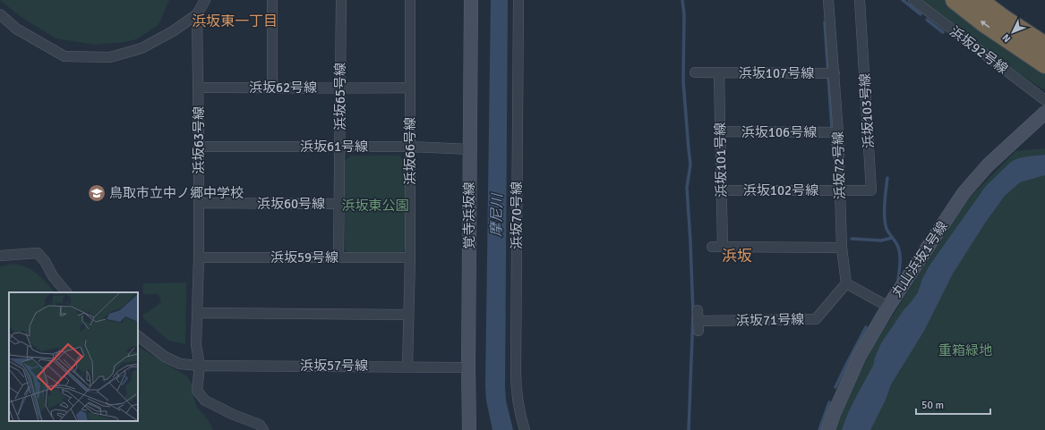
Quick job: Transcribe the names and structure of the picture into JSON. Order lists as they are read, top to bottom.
{
  "streets": {
    "street": [
      "浜坂92号線",
      "浜坂107号線",
      "浜坂62号線",
      "浜坂65号線",
      "浜坂103号線",
      "浜坂106号線",
      "浜坂63号線",
      "浜坂61号線",
      "浜坂66号線",
      "浜坂101号線",
      "浜坂72号線",
      "浜坂102号線",
      "浜坂60号線",
      "覚寺浜坂線",
      "浜坂70号線",
      "浜坂59号線",
      "丸山浜坂1号線",
      "浜坂71号線",
      "浜坂57号線"
    ]
  },
  "crossings": [
    ["浜坂107号線", "浜坂101号線"],
    ["浜坂107号線", "浜坂72号線"],
    ["浜坂62号線", "浜坂65号線"],
    ["浜坂62号線", "浜坂63号線"],
    ["浜坂62号線", "浜坂66号線"],
    ["浜坂65号線", "浜坂61号線"],
    ["浜坂65号線", "浜坂60号線"],
    ["浜坂65号線", "浜坂59号線"],
    ["浜坂103号線", "浜坂72号線"],
    ["浜坂103号線", "浜坂102号線"],
    ["浜坂106号線", "浜坂101号線"],
    ["浜坂106号線", "浜坂72号線"],
    ["浜坂63号線", "浜坂61号線"],
    ["浜坂63号線", "浜坂60号線"],
    ["浜坂63号線", "浜坂59号線"],
    ["浜坂63号線", "浜坂57号線"],
    ["浜坂61号線", "浜坂66号線"],
    ["浜坂61号線", "覚寺浜坂線"],
    ["浜坂66号線", "浜坂59号線"],
    ["浜坂66号線", "浜坂57号線"],
    ["浜坂101号線", "浜坂102号線"],
    ["浜坂72号線", "浜坂102号線"],
    ["浜坂72号線", "浜坂71号線"],
    ["覚寺浜坂線", "浜坂57号線"]
  ],
  "districts": ["浜坂東一丁目", "浜坂"],
  "water": ["摩尼川"],
  "parks": ["浜坂東公園", "重箱緑地"],
  "places": {
    "school or university": ["鳥取市立中ノ郷中学校"]
  },
  "scale_bar": "50 m",
  "north": "bottom left"
}
